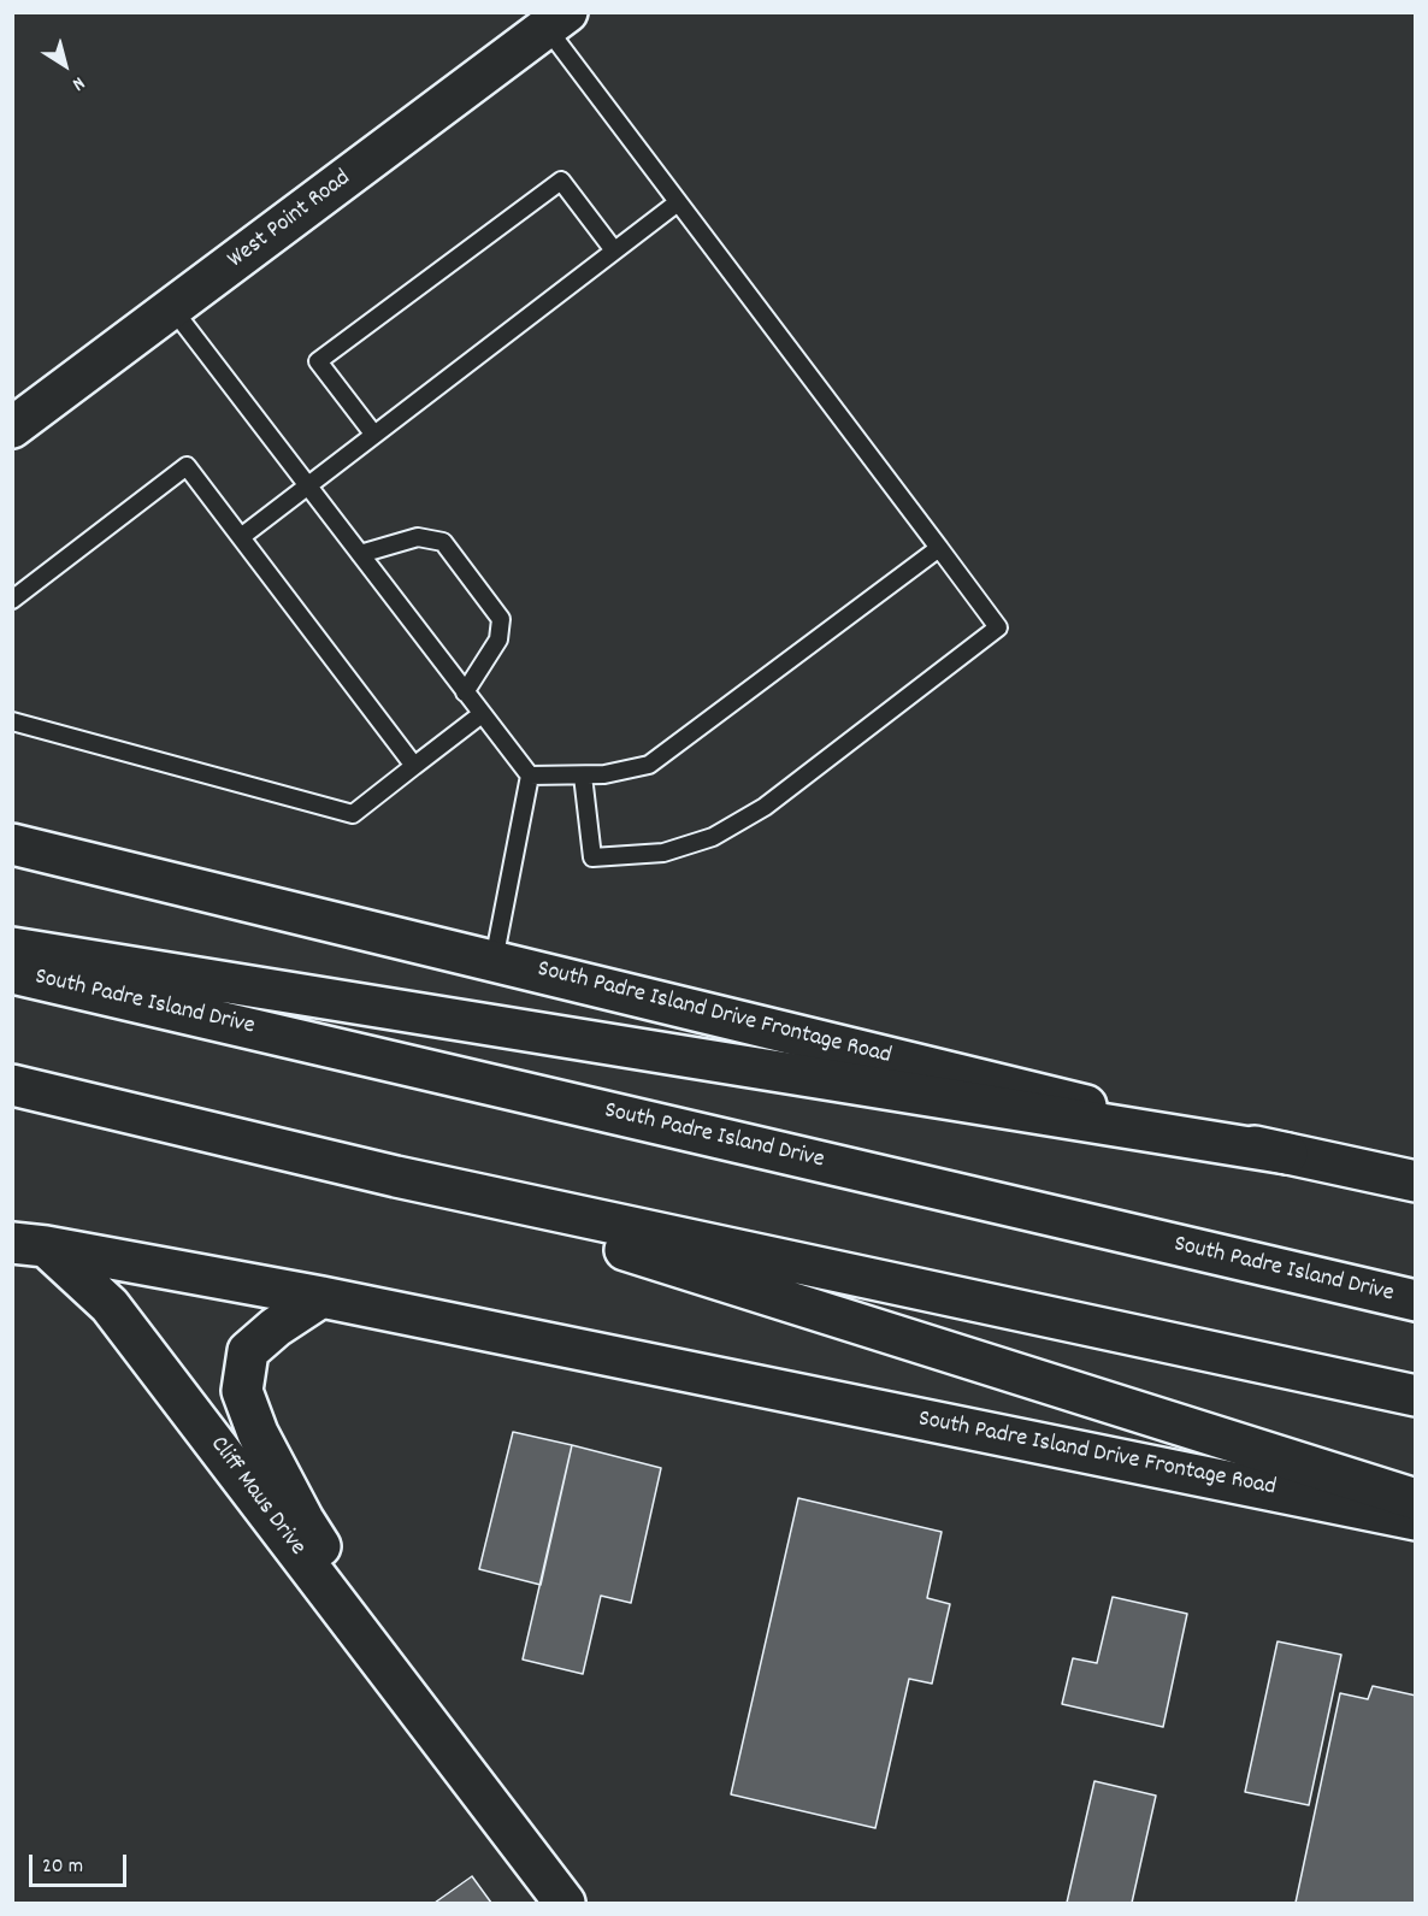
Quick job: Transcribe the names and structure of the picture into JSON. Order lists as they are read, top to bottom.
{
  "streets": {
    "main road": [
      "West Point Road",
      "South Padre Island Drive",
      "South Padre Island Drive Frontage Road",
      "Cliff Maus Drive"
    ]
  },
  "crossings": [
    ["South Padre Island Drive Frontage Road", "Cliff Maus Drive"]
  ],
  "scale_bar": "20 m",
  "north": "bottom right"
}
